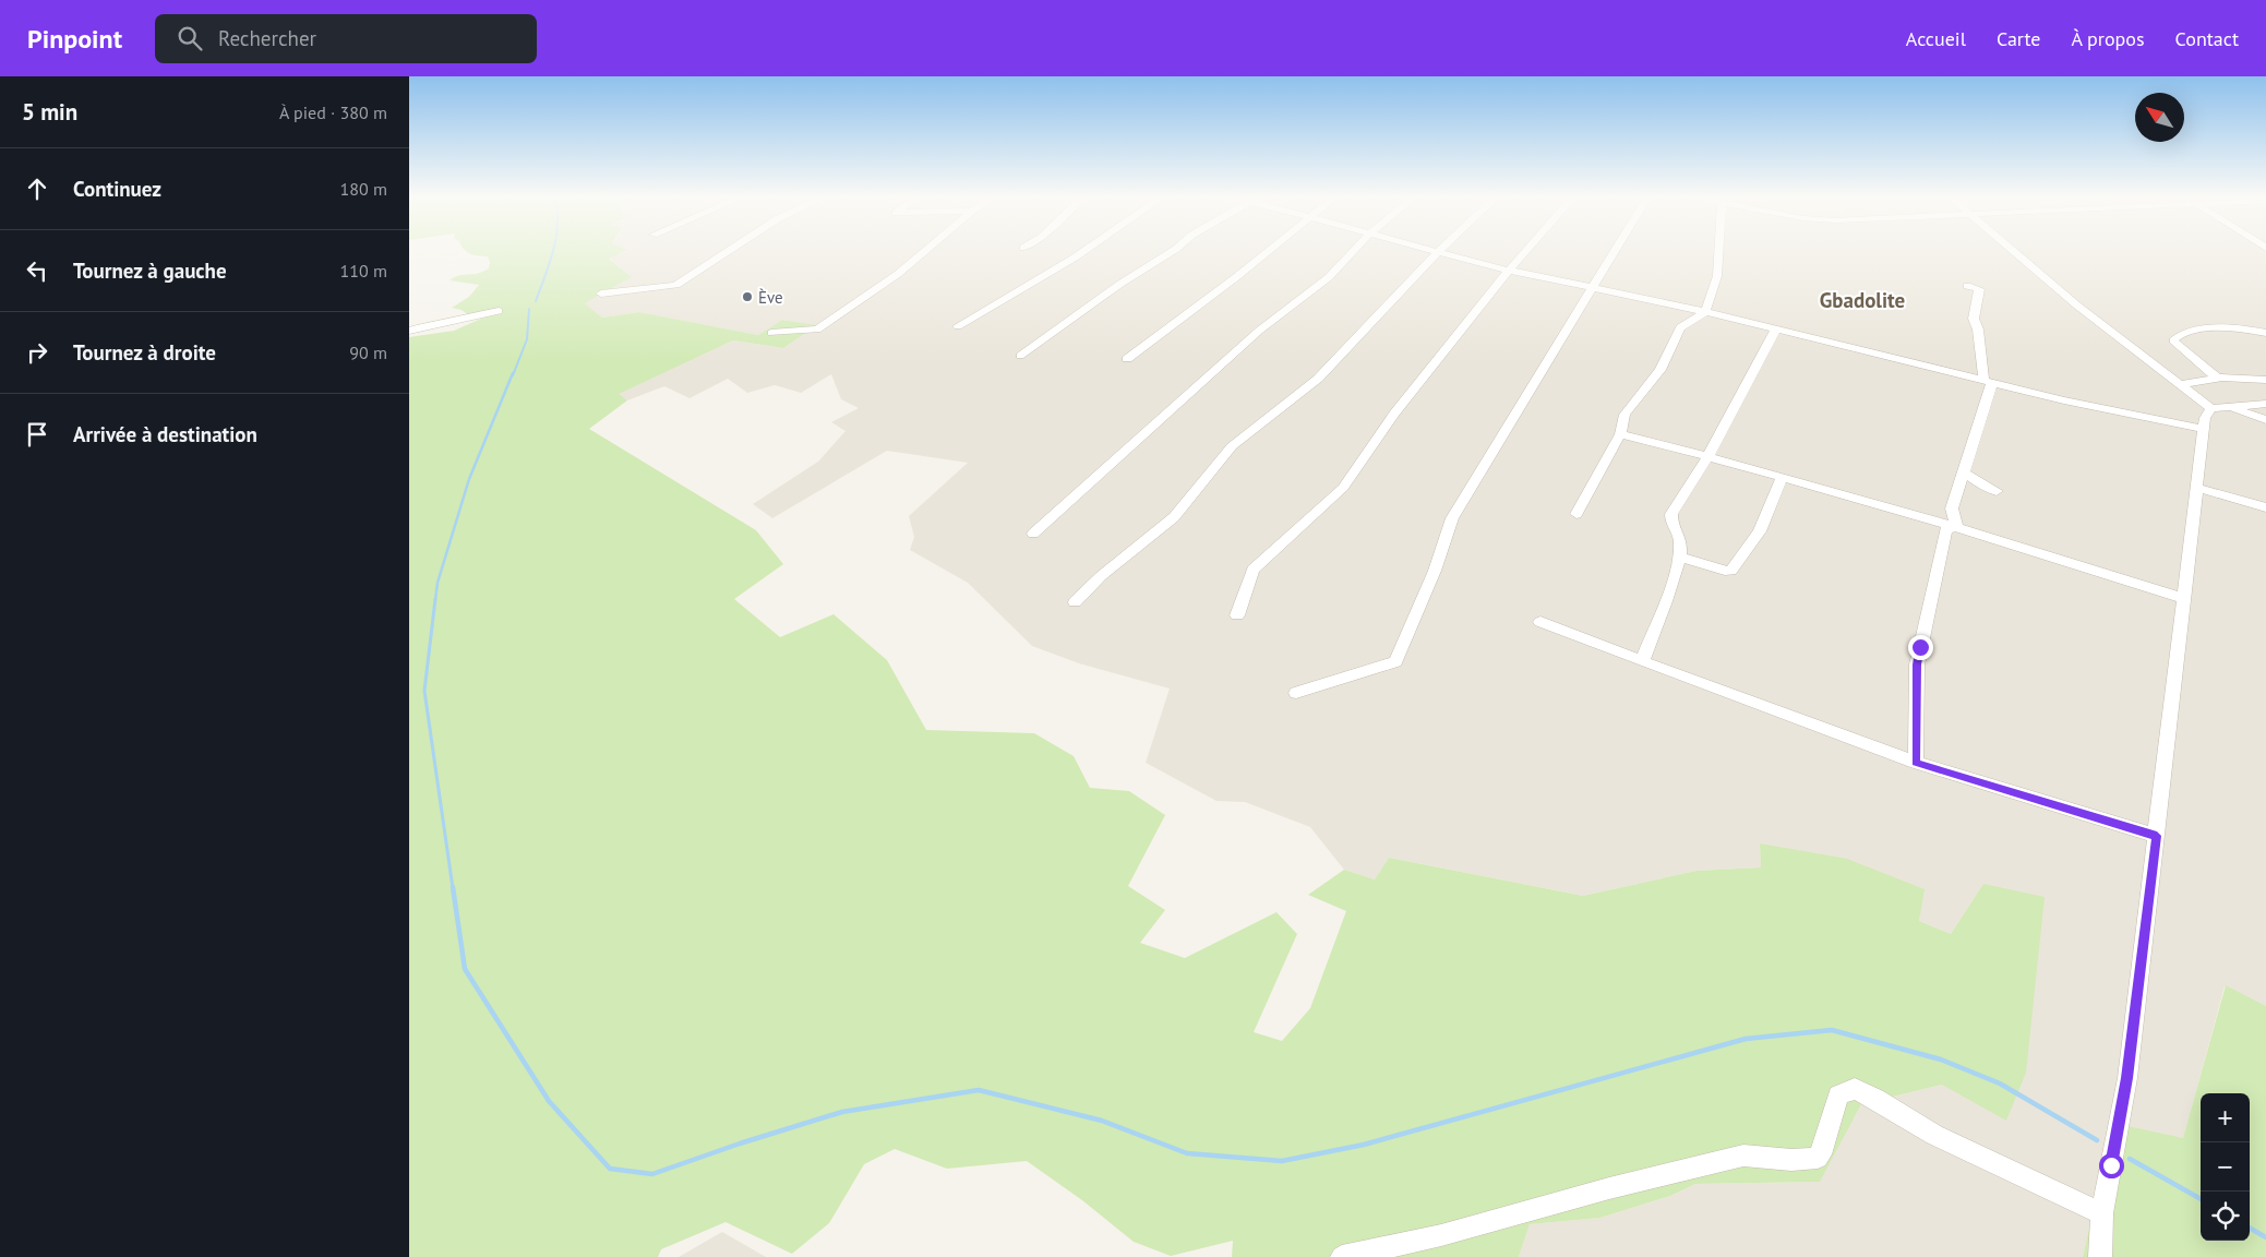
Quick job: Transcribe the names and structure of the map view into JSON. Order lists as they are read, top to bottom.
{
  "districts": ["Gbadolite"],
  "places": ["Ève"],
  "north": "top left",
  "page": {
    "header": "Pinpoint",
    "search": "Rechercher",
    "nav": [
      "Accueil",
      "Carte",
      "À propos",
      "Contact"
    ],
    "heading": ["5 min", "À pied · 380 m"],
    "list": [
      ["Continuez", "180 m"],
      ["Tournez à gauche", "110 m"],
      ["Tournez à droite", "90 m"],
      "Arrivée à destination"
    ],
    "map_buttons": ["+", "−"]
  }
}
